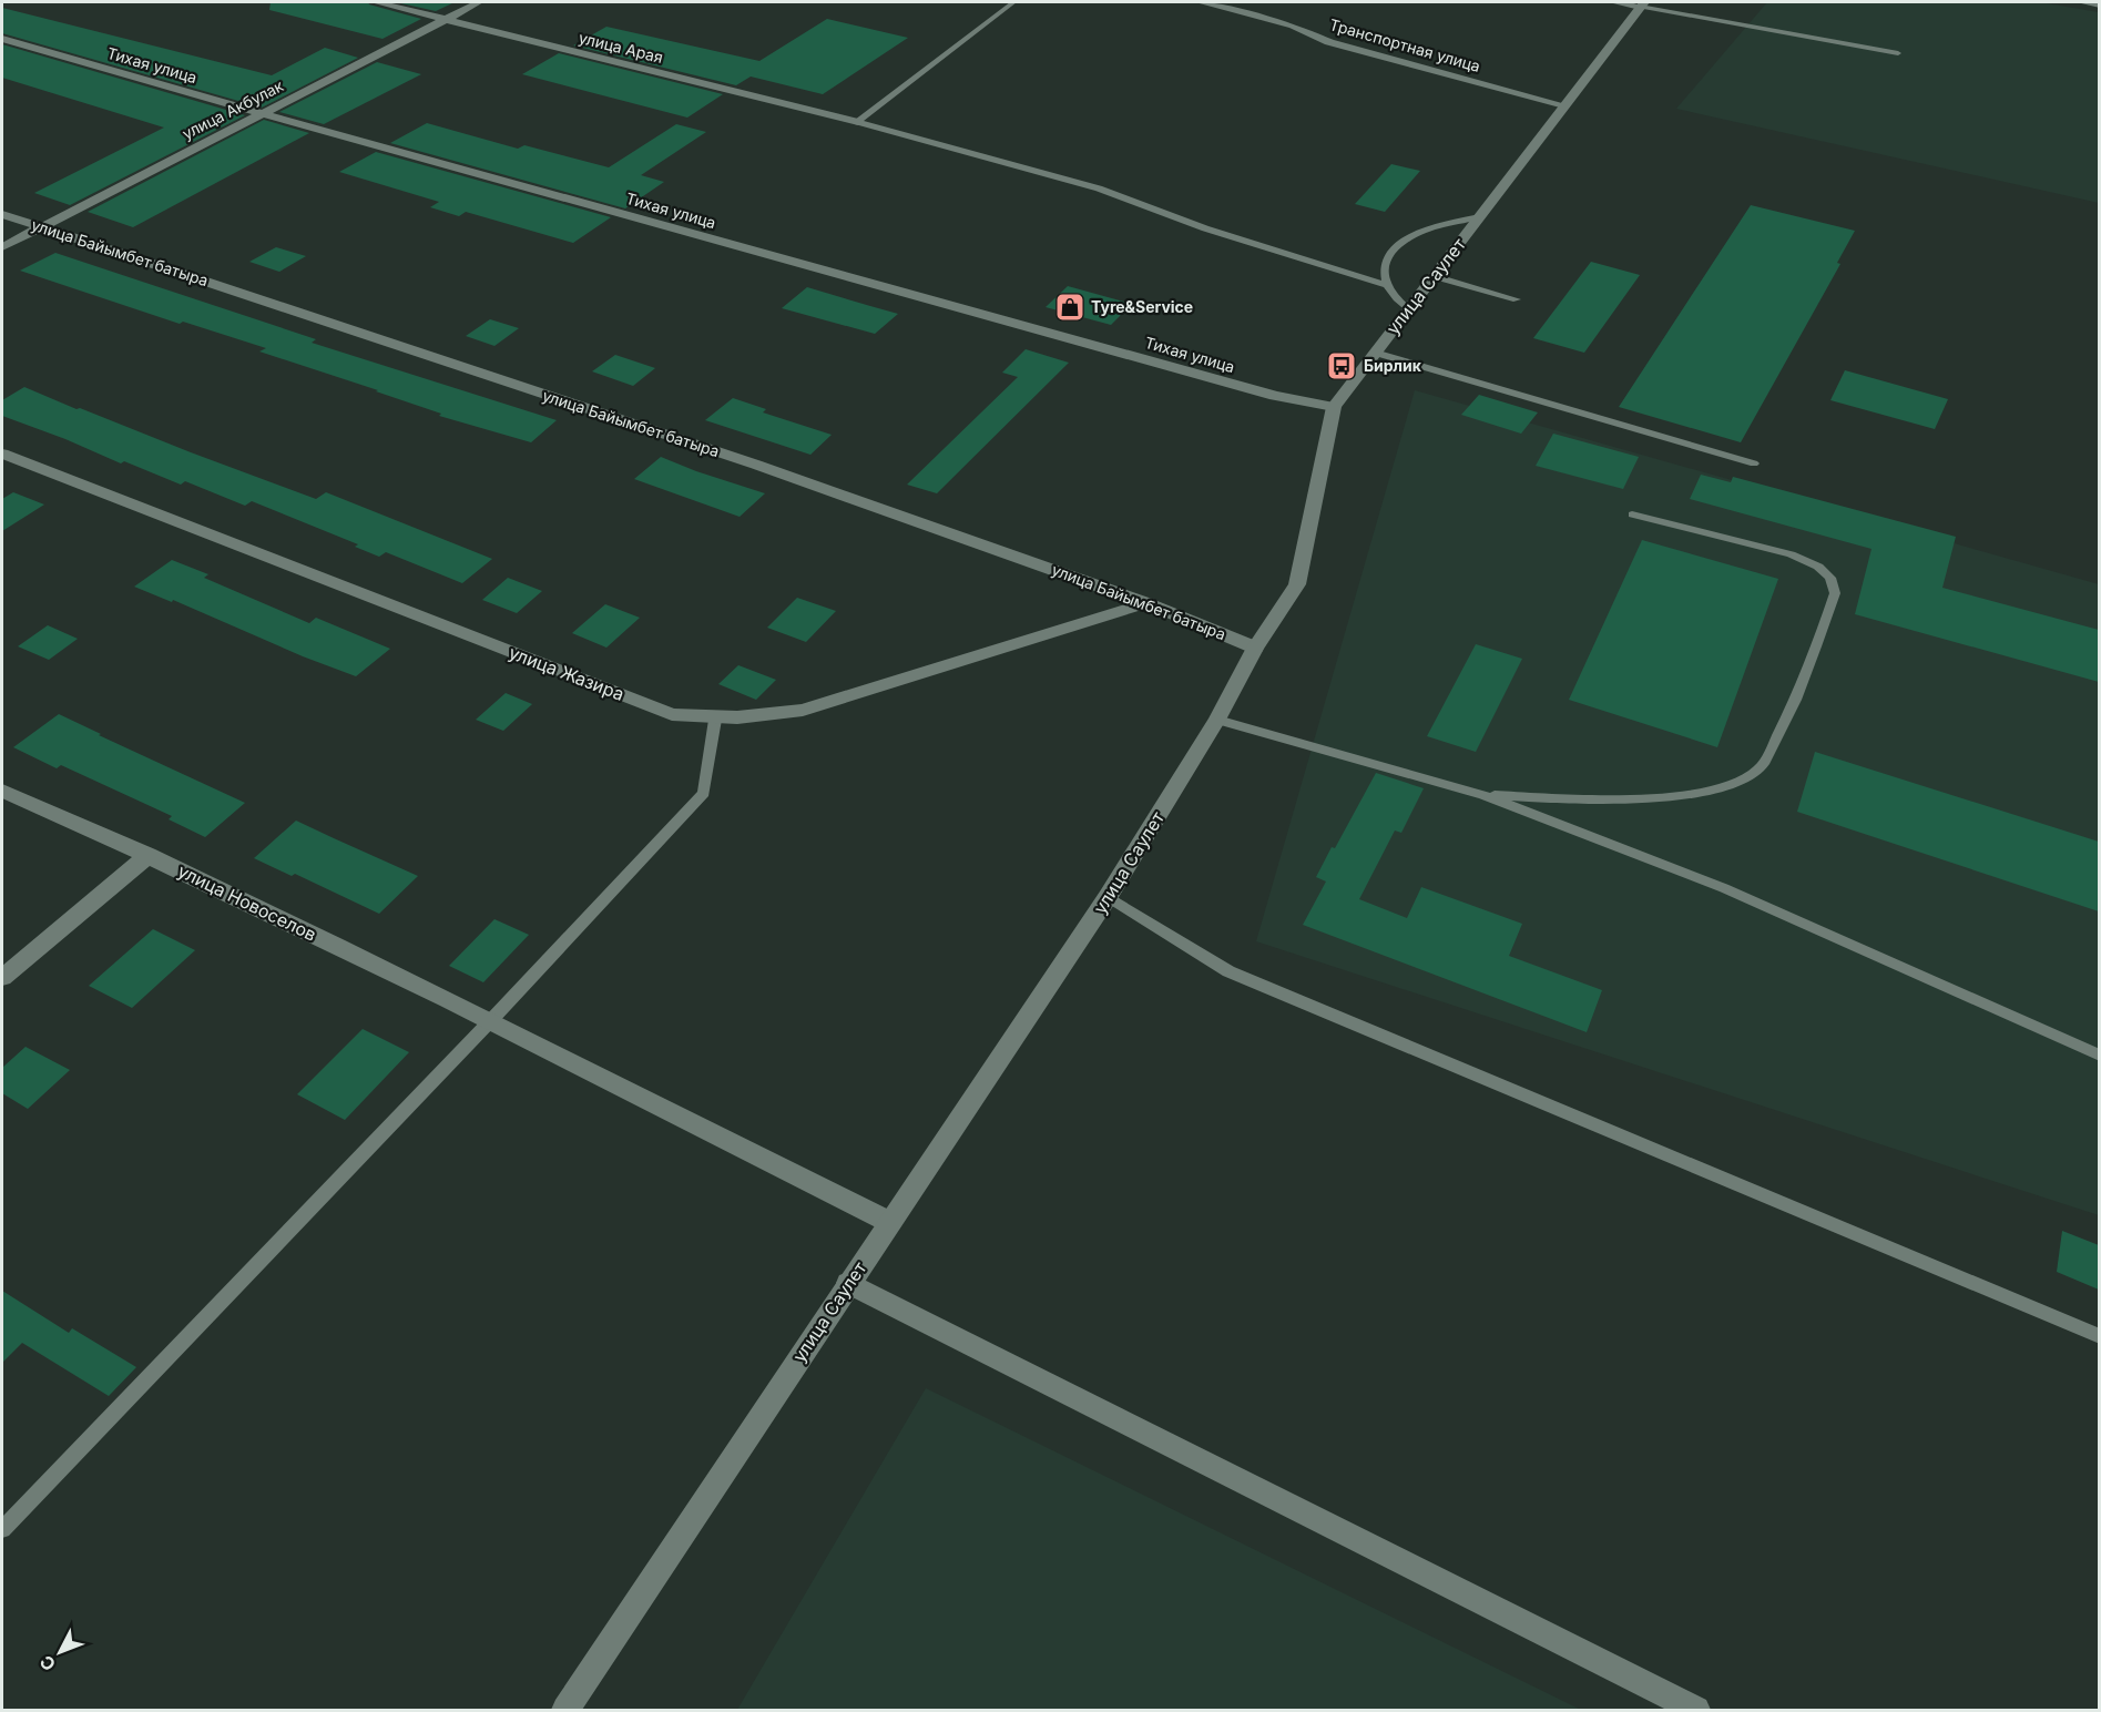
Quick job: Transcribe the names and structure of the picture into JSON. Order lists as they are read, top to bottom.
{
  "streets": {
    "street": [
      "Транспортная улица",
      "улица Арая",
      "Тихая улица",
      "улица Акбулак",
      "улица Байымбет батыра",
      "улица Саулет",
      "улица Жазира",
      "улица Новоселов"
    ]
  },
  "crossings": [
    ["Транспортная улица", "улица Саулет"],
    ["улица Арая", "улица Акбулак"],
    ["Тихая улица", "улица Акбулак"],
    ["Тихая улица", "улица Саулет"],
    ["улица Акбулак", "улица Байымбет батыра"],
    ["улица Байымбет батыра", "улица Саулет"],
    ["улица Байымбет батыра", "улица Жазира"],
    ["улица Саулет", "улица Новоселов"]
  ],
  "places": {
    "shop": ["Tyre&Service"],
    "bus stop": ["Бирлик"]
  },
  "north": "bottom left"
}
